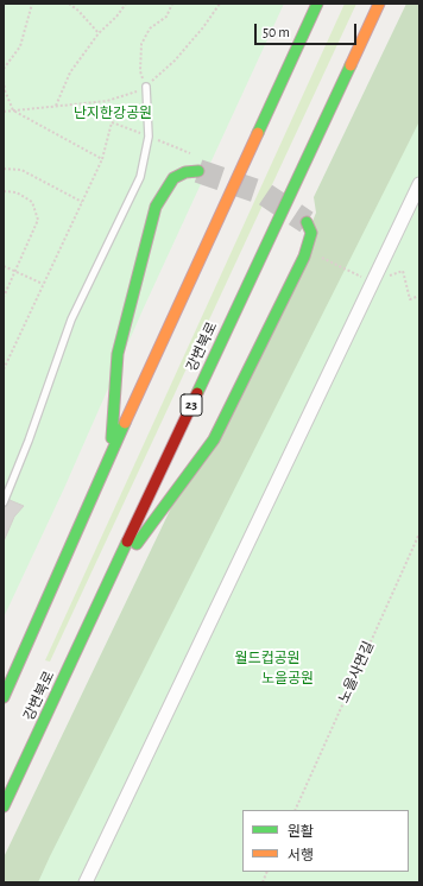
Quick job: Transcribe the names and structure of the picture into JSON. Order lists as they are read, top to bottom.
{
  "streets": {
    "highway": ["강변북로", "23"],
    "path": ["노을사면길"]
  },
  "parks": ["난지한강공원", "월드컵공원", "노을공원"],
  "legend": ["원활", "서행"],
  "scale_bar": "50 m"
}
